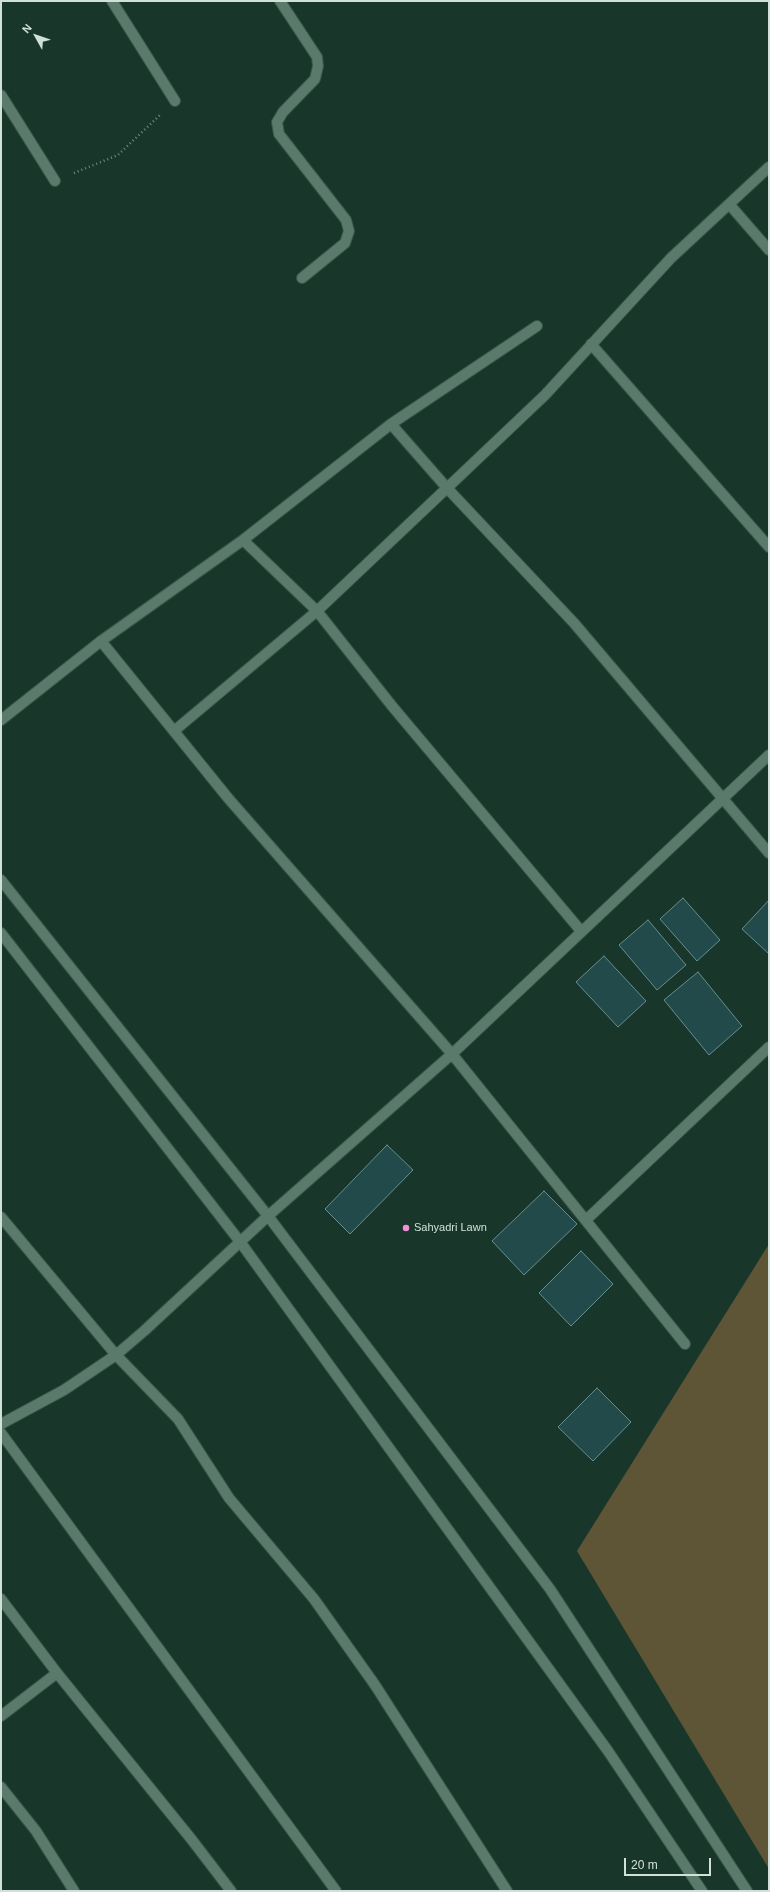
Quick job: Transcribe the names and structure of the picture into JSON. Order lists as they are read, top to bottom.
{
  "places": ["Sahyadri Lawn"],
  "scale_bar": "20 m",
  "north": "top left"
}
